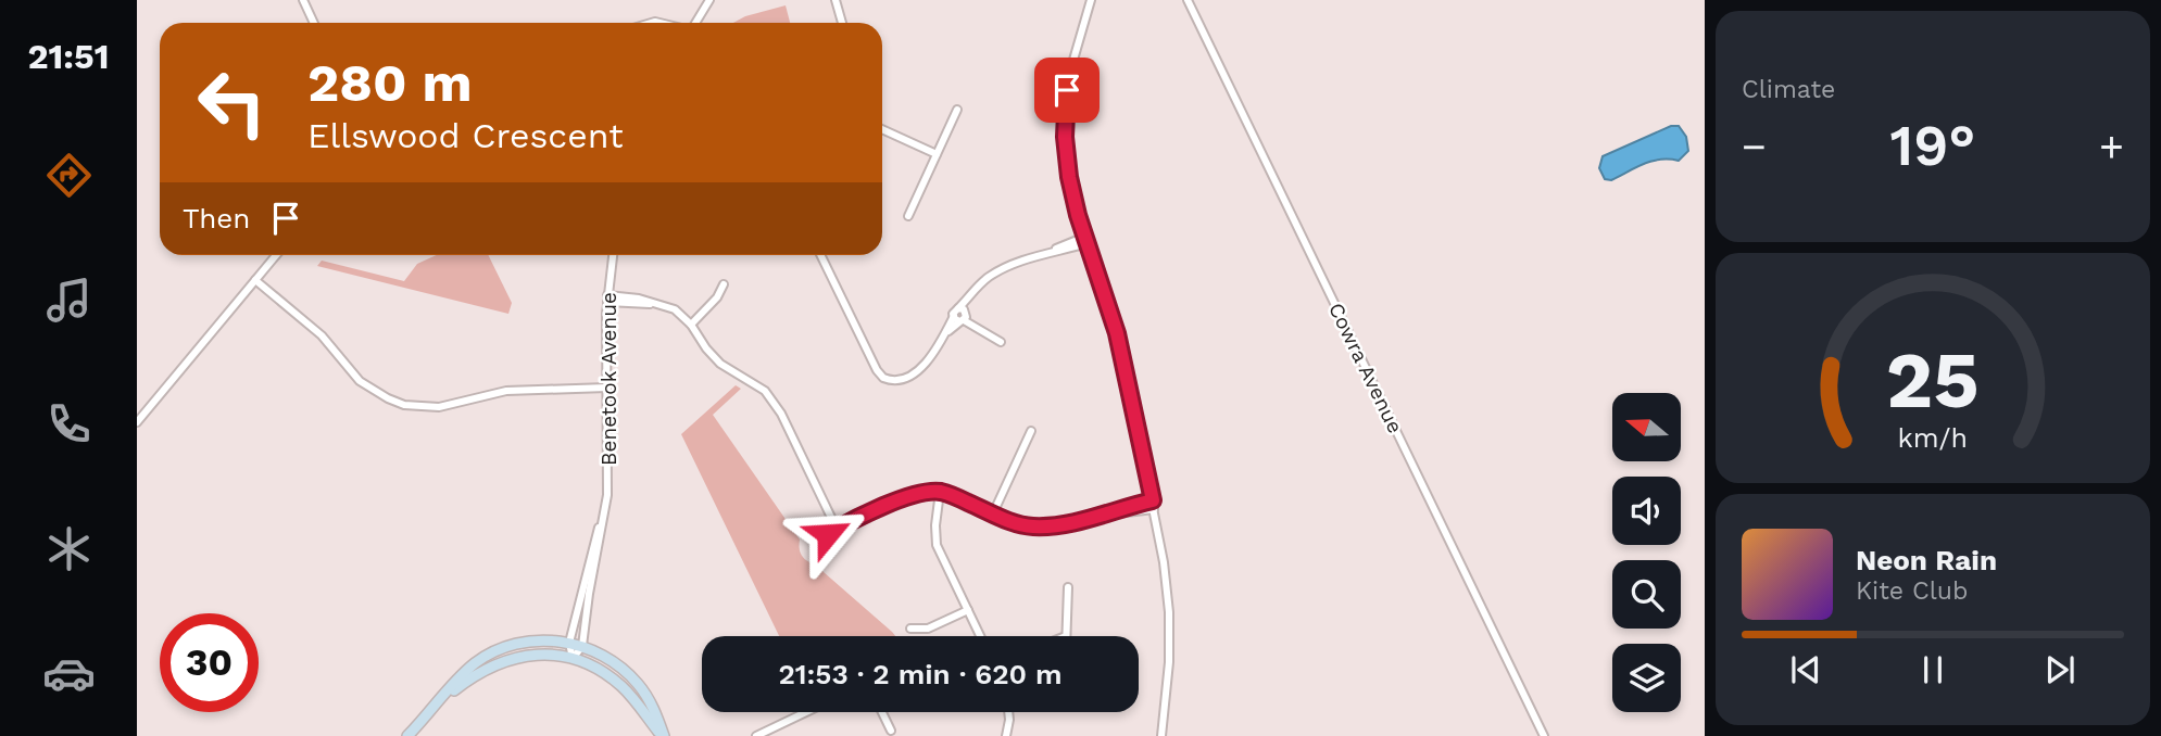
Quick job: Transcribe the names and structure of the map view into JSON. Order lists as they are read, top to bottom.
{
  "streets": {
    "street": ["Cowra Avenue", "Benetook Avenue"]
  },
  "north": "left",
  "page": {
    "tabs": "21:51",
    "tile": "Climate",
    "turn": ["280 m", "Ellswood Crescent"],
    "heat": ["−", "19°", "+"],
    "then": "Then",
    "song": ["Neon Rain", "Kite Club"],
    "limit": "30",
    "trip": "21:53 · 2 min · 620 m",
    "gauge": ["25", "km/h"]
  }
}
